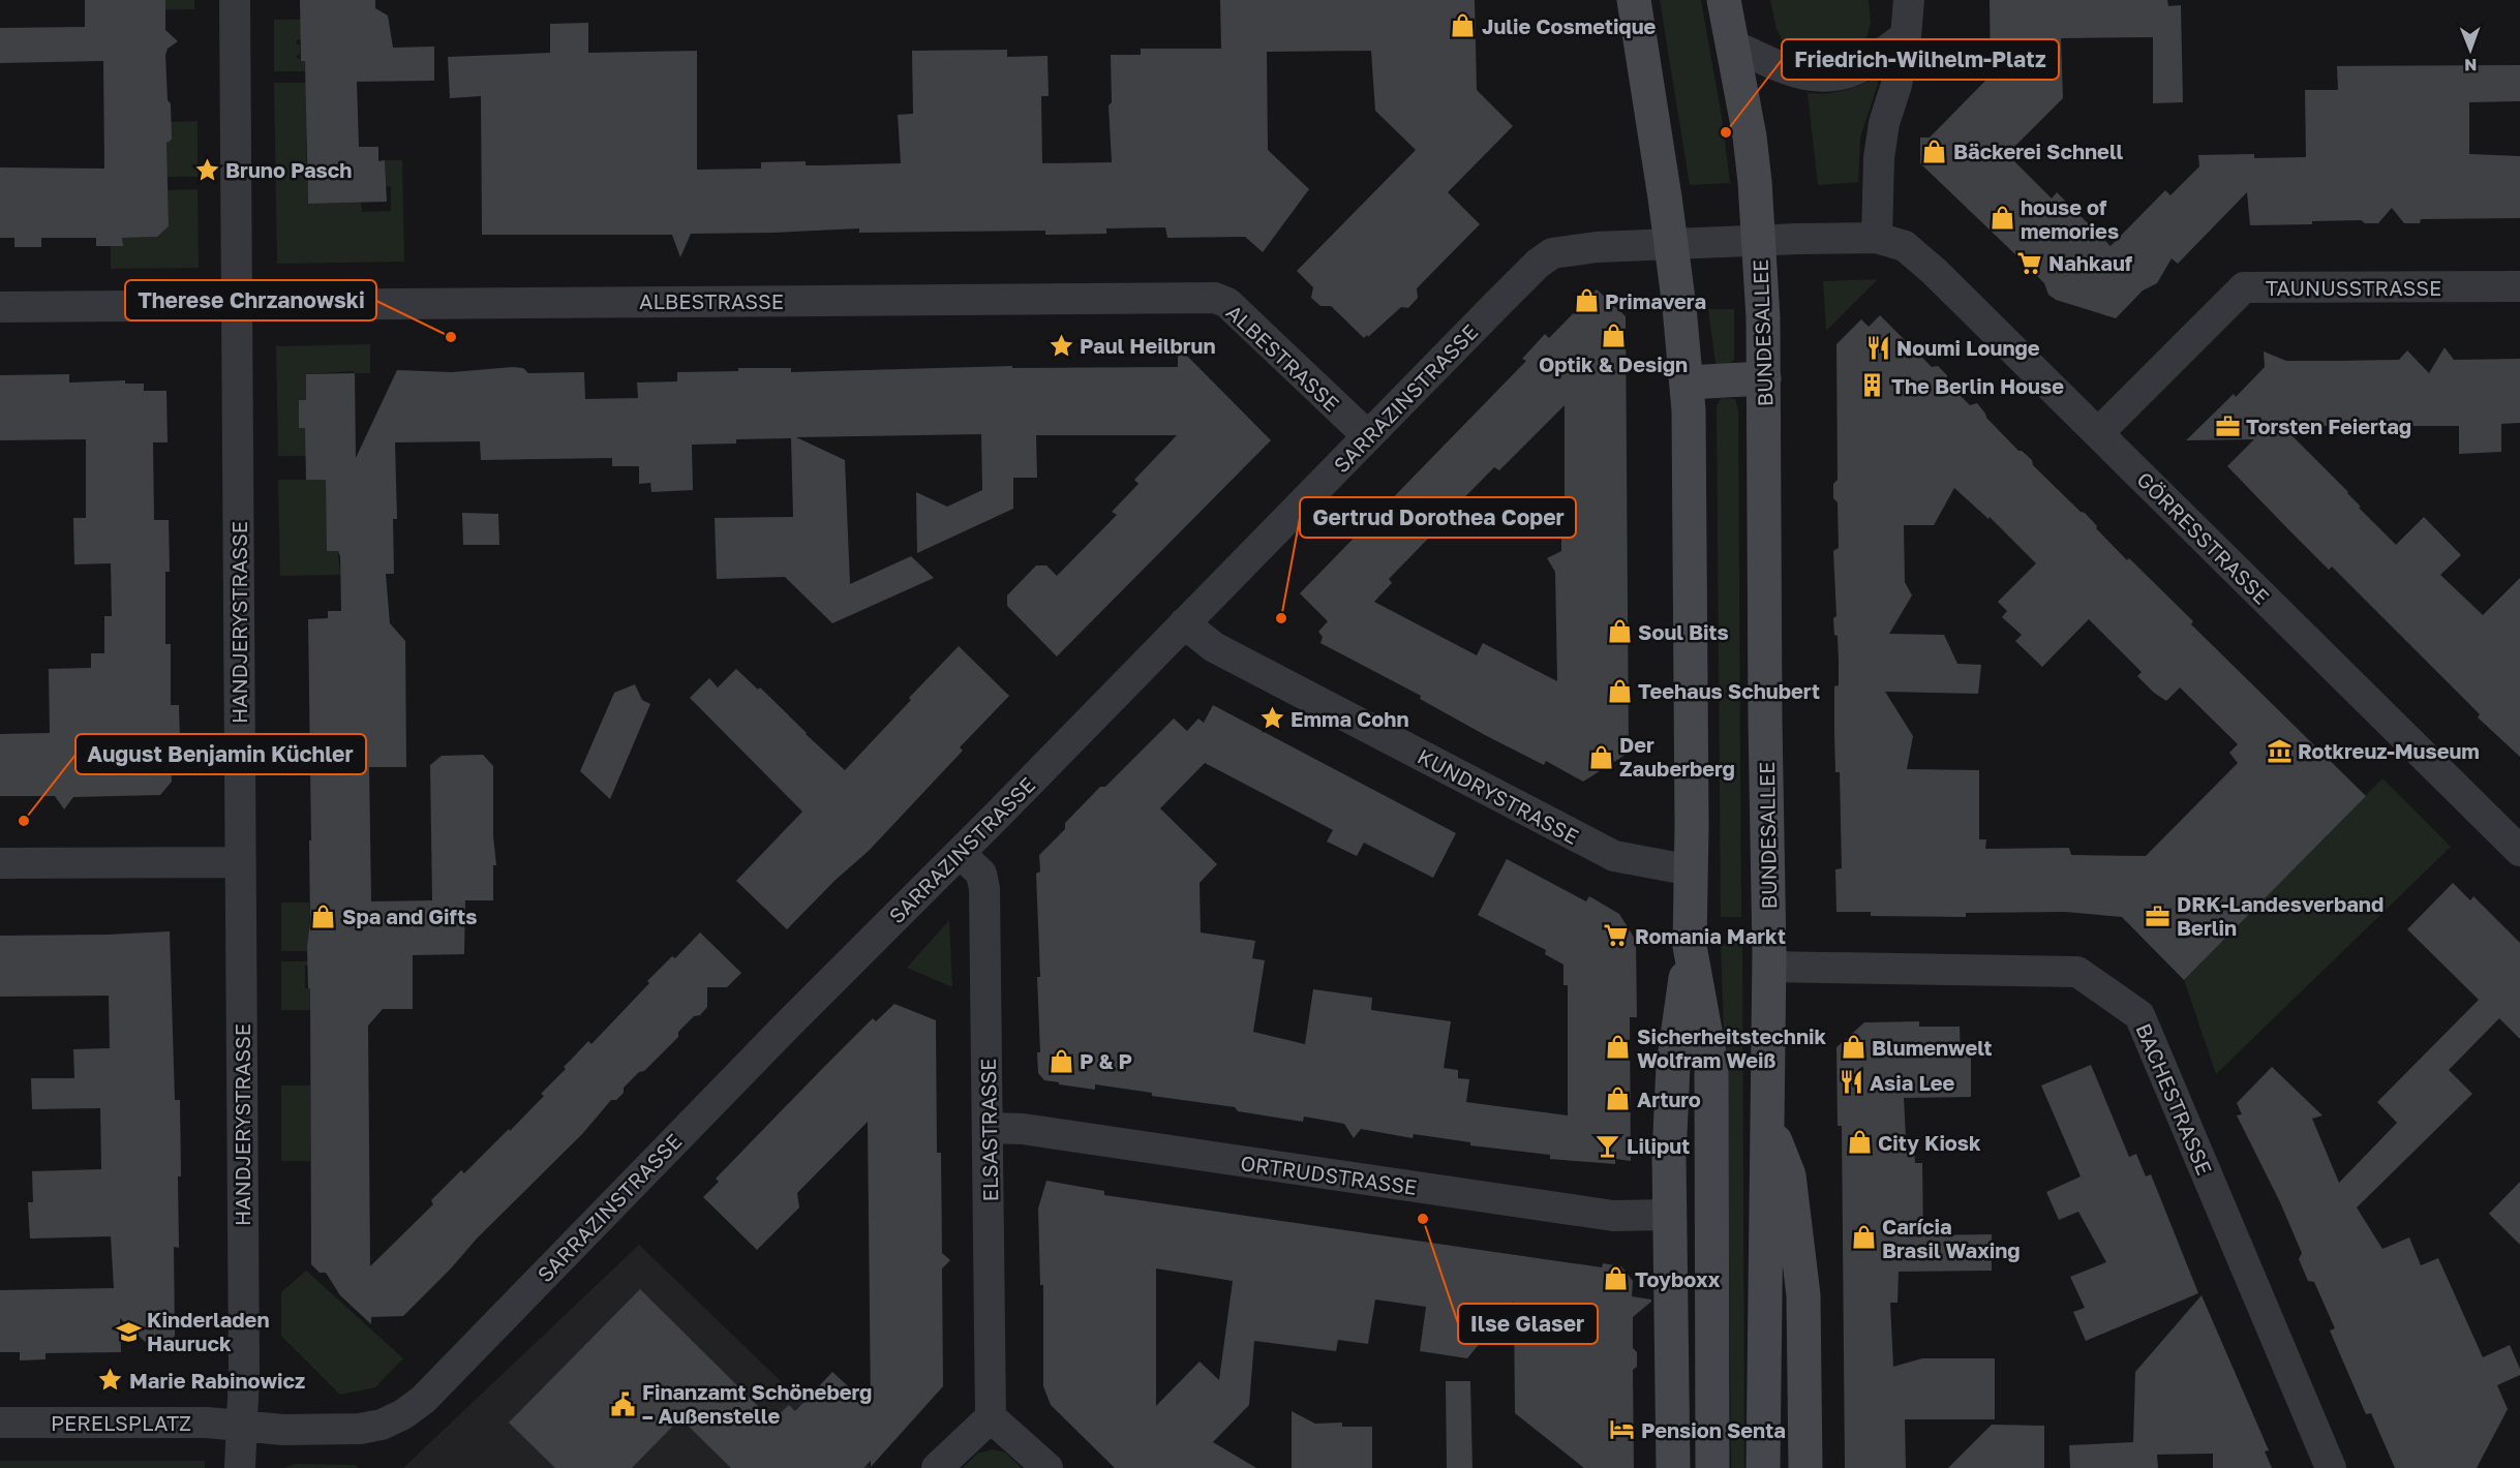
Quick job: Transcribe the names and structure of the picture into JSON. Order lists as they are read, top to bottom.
{
  "streets": {
    "main road": ["BUNDESALLEE"],
    "street": [
      "TAUNUSSTRASSE",
      "ALBESTRASSE",
      "SARRAZINSTRASSE",
      "GÖRRESSTRASSE",
      "HANDJERYSTRASSE",
      "KUNDRYSTRASSE",
      "BACHESTRASSE",
      "ELSASTRASSE",
      "ORTRUDSTRASSE",
      "PERELSPLATZ"
    ]
  },
  "crossings": [
    ["TAUNUSSTRASSE", "GÖRRESSTRASSE"],
    ["ALBESTRASSE", "SARRAZINSTRASSE"],
    ["ALBESTRASSE", "HANDJERYSTRASSE"],
    ["BUNDESALLEE", "SARRAZINSTRASSE"],
    ["BUNDESALLEE", "GÖRRESSTRASSE"],
    ["BUNDESALLEE", "BACHESTRASSE"],
    ["SARRAZINSTRASSE", "GÖRRESSTRASSE"],
    ["SARRAZINSTRASSE", "HANDJERYSTRASSE"],
    ["SARRAZINSTRASSE", "KUNDRYSTRASSE"],
    ["SARRAZINSTRASSE", "ELSASTRASSE"],
    ["SARRAZINSTRASSE", "PERELSPLATZ"],
    ["HANDJERYSTRASSE", "PERELSPLATZ"],
    ["ELSASTRASSE", "ORTRUDSTRASSE"]
  ],
  "places": {
    "shop": [
      "Julie Cosmetique",
      "Bäckerei Schnell",
      "house of memories",
      "Primavera",
      "Optik & Design",
      "Soul Bits",
      "Teehaus Schubert",
      "Der Zauberberg",
      "Spa and Gifts",
      "Sicherheitstechnik Wolfram Weiß",
      "Blumenwelt",
      "P & P",
      "Arturo",
      "City Kiosk",
      "Carícia Brasil Waxing",
      "Toyboxx"
    ],
    "other": [
      "Friedrich-Wilhelm-Platz",
      "Therese Chrzanowski",
      "Gertrud Dorothea Coper",
      "August Benjamin Küchler",
      "Ilse Glaser"
    ],
    "place": [
      "Bruno Pasch",
      "Paul Heilbrun",
      "Emma Cohn",
      "Marie Rabinowicz"
    ],
    "supermarket": ["Nahkauf", "Romania Markt"],
    "restaurant": ["Noumi Lounge", "Asia Lee"],
    "building": ["The Berlin House"],
    "office": ["Torsten Feiertag", "DRK-Landesverband Berlin"],
    "museum": ["Rotkreuz-Museum"],
    "bar": ["Liliput"],
    "school or university": ["Kinderladen Hauruck"],
    "public building": ["Finanzamt Schöneberg – Außenstelle"],
    "hotel": ["Pension Senta"]
  },
  "north": "bottom"
}
